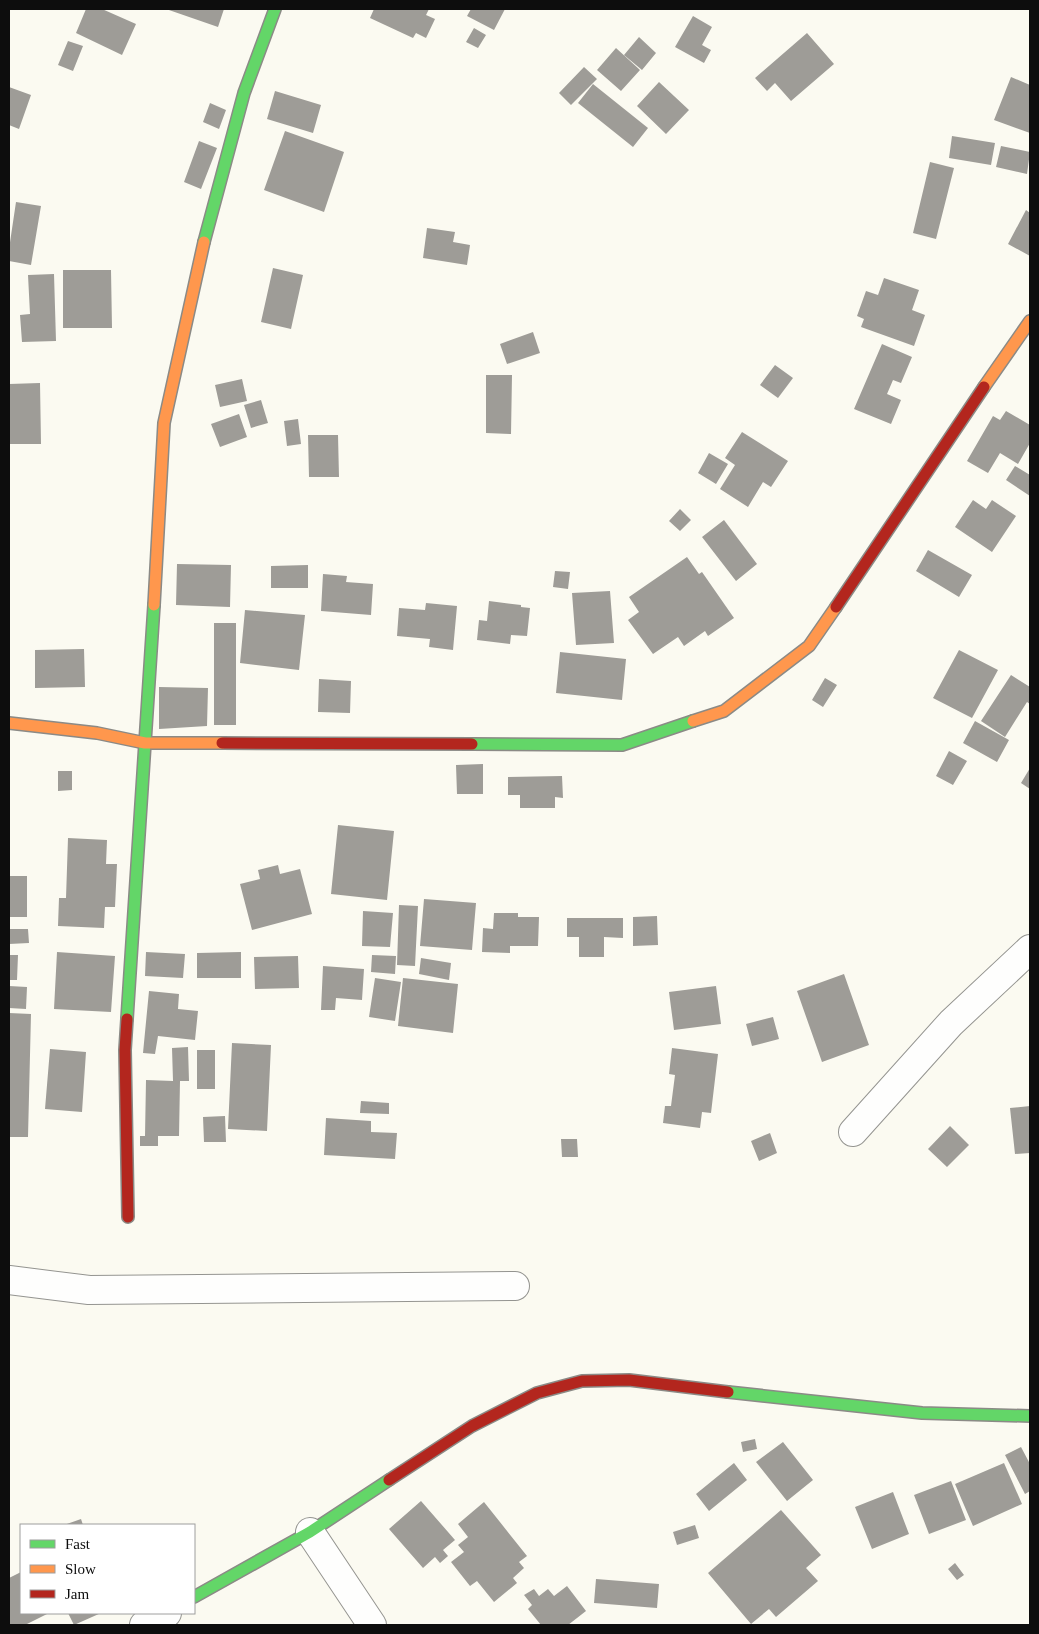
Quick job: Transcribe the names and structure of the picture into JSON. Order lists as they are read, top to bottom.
{
  "legend": ["Fast", "Slow", "Jam"]
}
